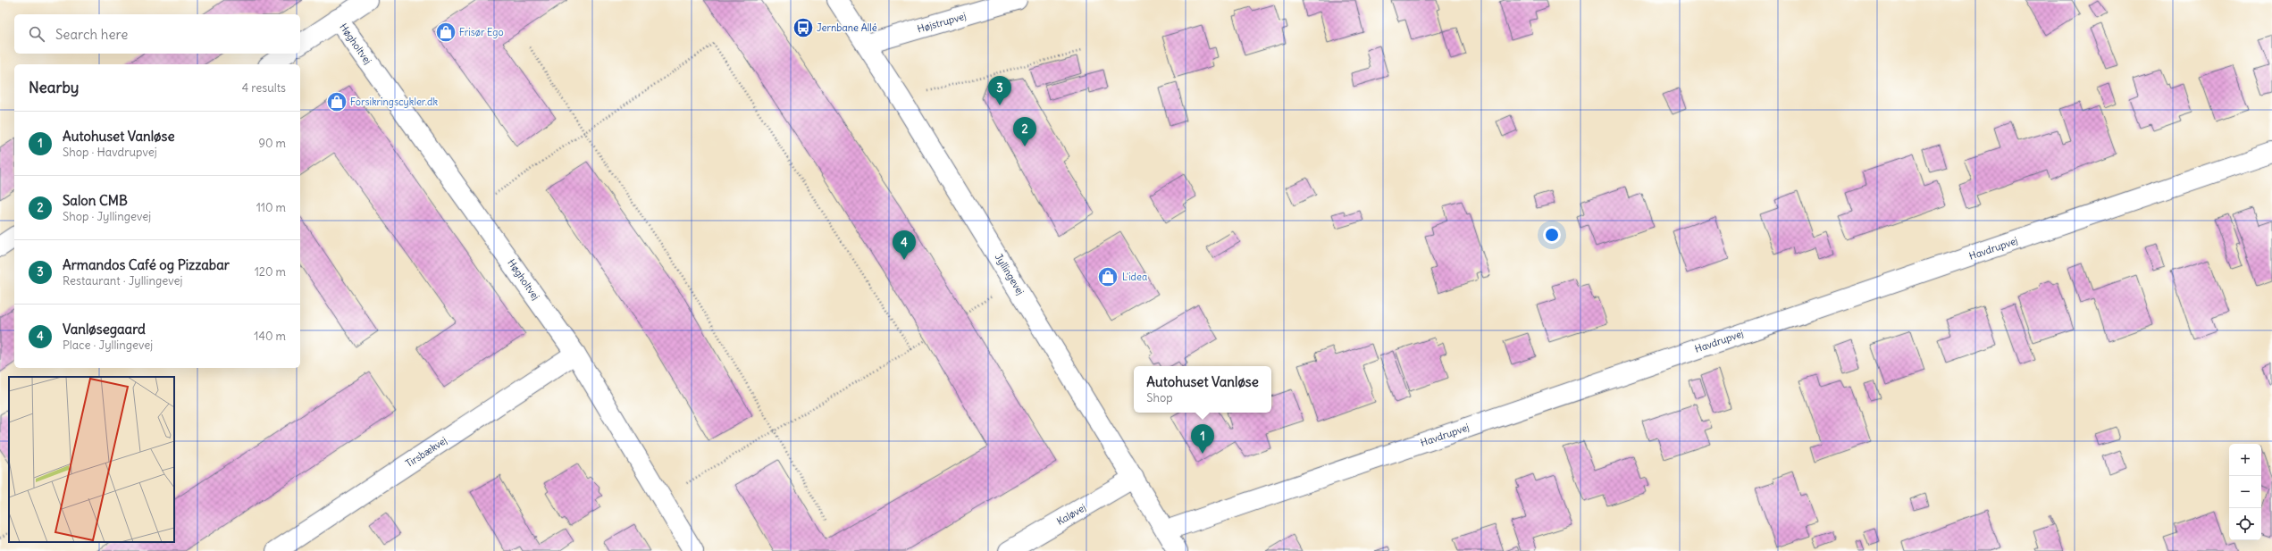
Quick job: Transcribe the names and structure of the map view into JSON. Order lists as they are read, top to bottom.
{
  "streets": {
    "street": [
      "Højstrupvej",
      "Høgholtvej",
      "Havdrupvej",
      "Jyllingevej",
      "Tirsbækvej",
      "Kaløvej"
    ]
  },
  "crossings": [
    ["Højstrupvej", "Jyllingevej"],
    ["Høgholtvej", "Tirsbækvej"],
    ["Havdrupvej", "Jyllingevej"],
    ["Jyllingevej", "Kaløvej"]
  ],
  "places": {
    "bus stop": ["Jernbane Allé"],
    "shop": ["Frisør Ego", "Forsikringscykler.dk", "L'idea"]
  },
  "page": {
    "search": "Search here",
    "heading": ["Nearby", "4 results"],
    "pins": [
      "3",
      "2",
      "4",
      "1"
    ],
    "list": [
      {
        "mark": "1",
        "name": "Autohuset Vanløse",
        "note": "Shop · Havdrupvej",
        "value": "90 m"
      },
      {
        "mark": "2",
        "name": "Salon CMB",
        "note": "Shop · Jyllingevej",
        "value": "110 m"
      },
      {
        "mark": "3",
        "name": "Armandos Café og Pizzabar",
        "note": "Restaurant · Jyllingevej",
        "value": "120 m"
      },
      {
        "mark": "4",
        "name": "Vanløsegaard",
        "note": "Place · Jyllingevej",
        "value": "140 m"
      }
    ],
    "popup": ["Autohuset Vanløse", "Shop"],
    "map_buttons": ["+", "−"]
  }
}
